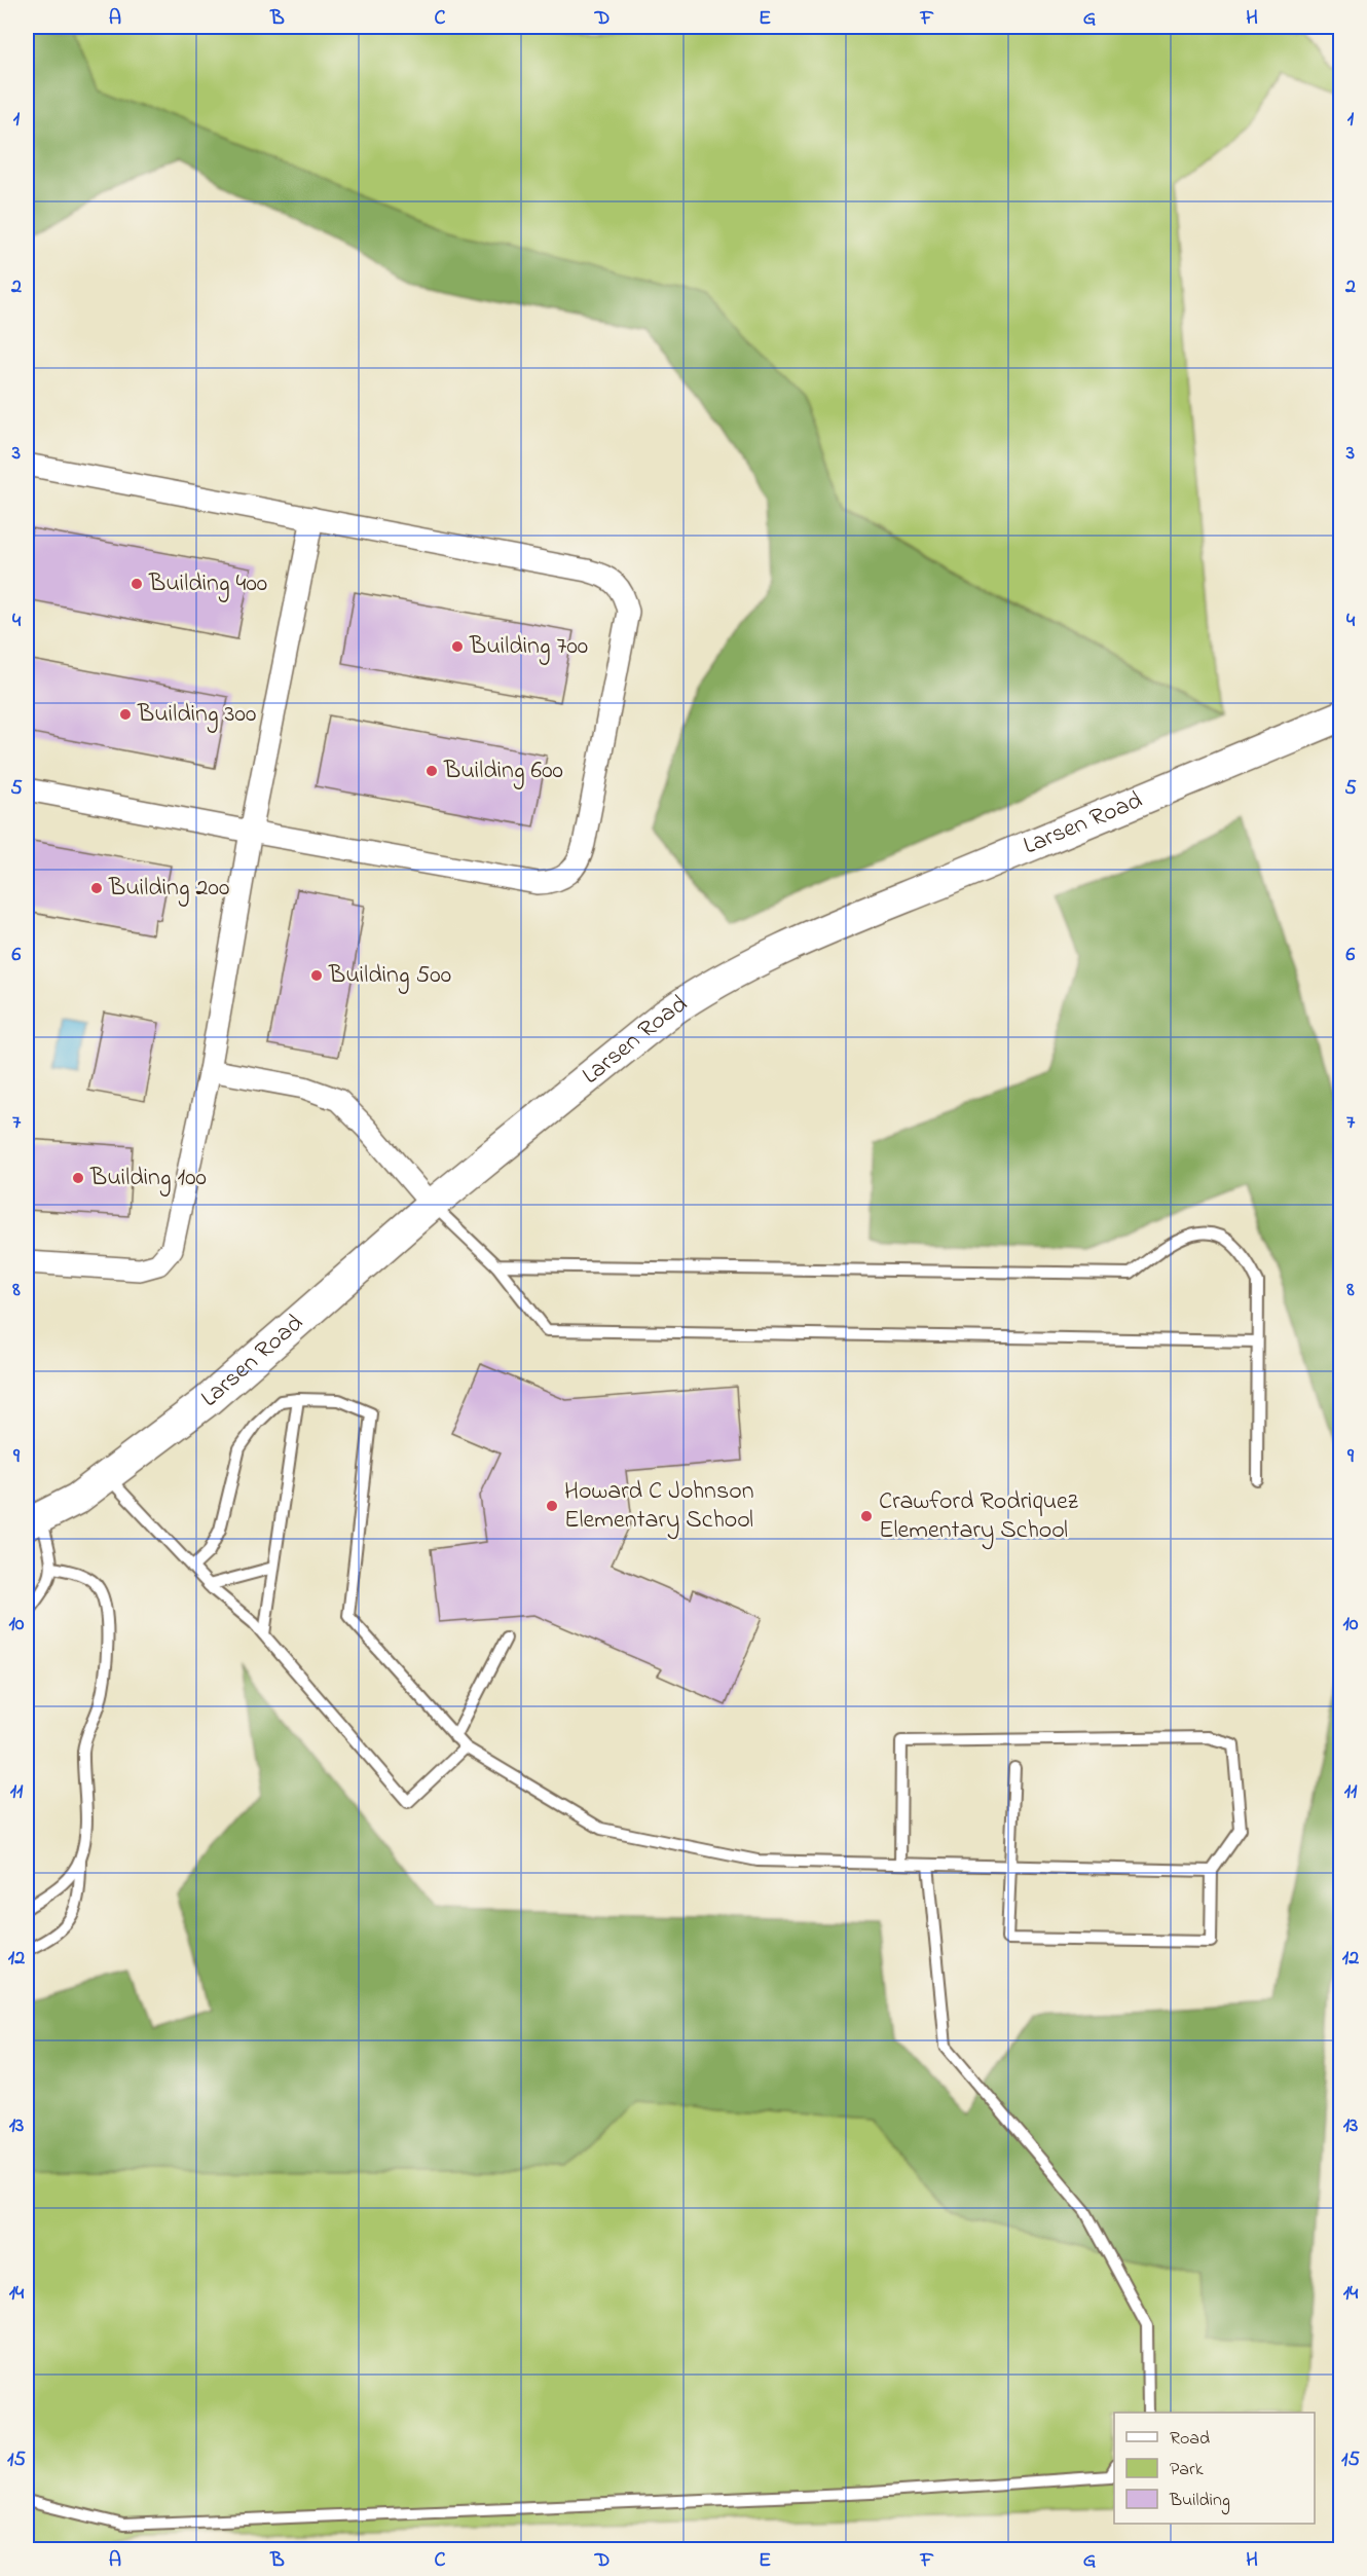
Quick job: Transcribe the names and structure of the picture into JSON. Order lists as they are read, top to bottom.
{
  "streets": {
    "street": ["Larsen Road"]
  },
  "places": [
    "Building 400",
    "Building 700",
    "Building 300",
    "Building 600",
    "Building 200",
    "Building 500",
    "Building 100",
    "Howard C Johnson Elementary School",
    "Crawford Rodriquez Elementary School"
  ],
  "legend": ["Road", "Park", "Building"],
  "grid": {
    "columns": [
      "A",
      "B",
      "C",
      "D",
      "E",
      "F",
      "G",
      "H"
    ],
    "rows": [
      "1",
      "2",
      "3",
      "4",
      "5",
      "6",
      "7",
      "8",
      "9",
      "10",
      "11",
      "12",
      "13",
      "14",
      "15"
    ]
  }
}
